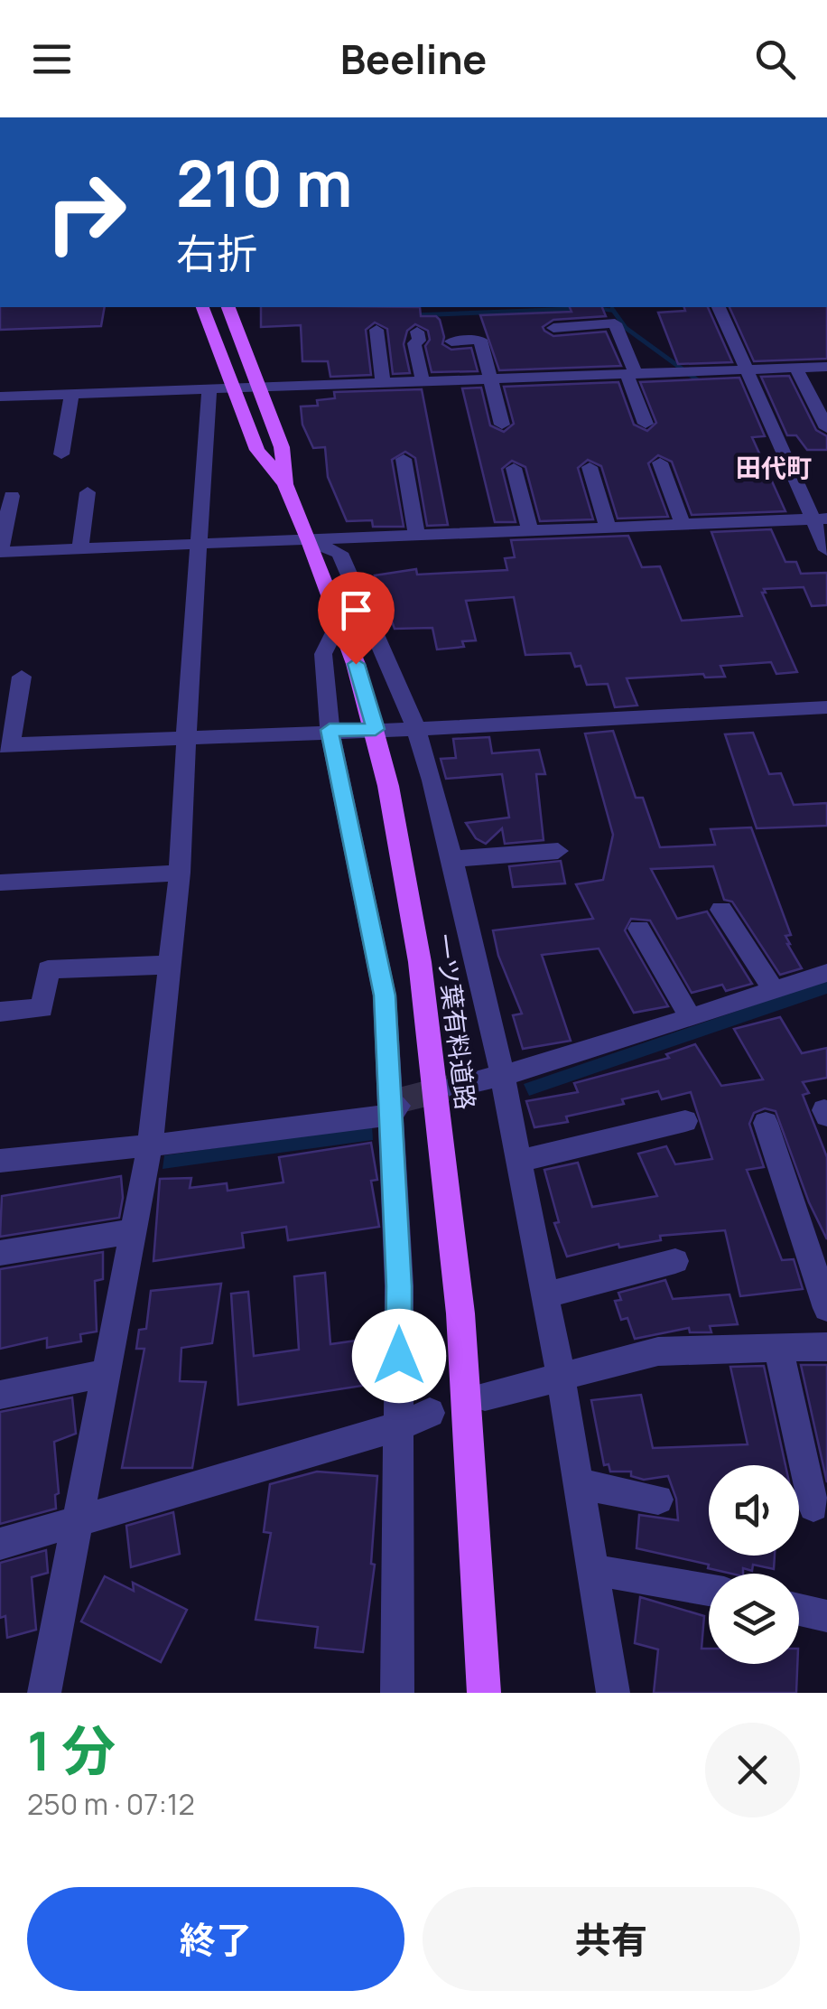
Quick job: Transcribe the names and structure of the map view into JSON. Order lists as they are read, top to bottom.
{
  "streets": {
    "main road": ["一ツ葉有料道路"]
  },
  "districts": ["田代町"],
  "page": {
    "header": "Beeline",
    "turn": ["210 m", "右折"],
    "heading": ["1 分", "250 m · 07:12"],
    "buttons": ["終了", "共有"]
  }
}
